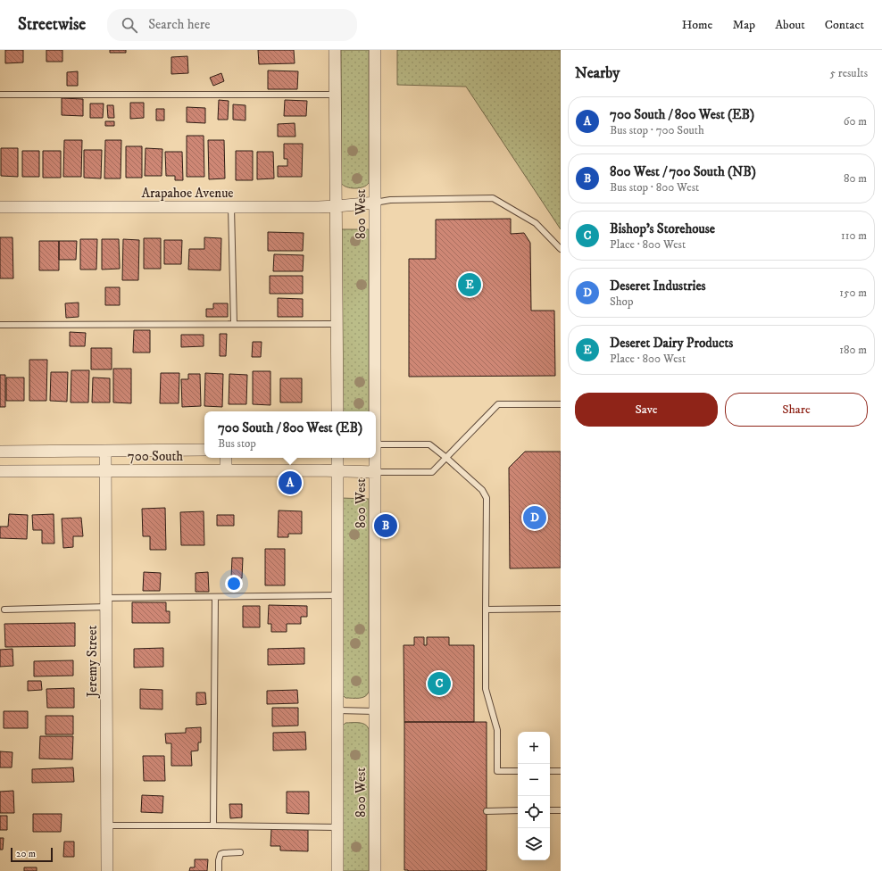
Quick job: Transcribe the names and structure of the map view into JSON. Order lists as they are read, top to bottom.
{
  "streets": {
    "street": [
      "Arapahoe Avenue",
      "800 West",
      "700 South",
      "Jeremy Street"
    ]
  },
  "crossings": [
    ["Arapahoe Avenue", "800 West"],
    ["800 West", "700 South"],
    ["700 South", "Jeremy Street"]
  ],
  "scale_bar": "20 m",
  "page": {
    "header": "Streetwise",
    "search": "Search here",
    "nav": [
      "Home",
      "Map",
      "About",
      "Contact"
    ],
    "heading": ["Nearby", "5 results"],
    "list": [
      {
        "mark": "A",
        "name": "700 South / 800 West (EB)",
        "note": "Bus stop · 700 South",
        "value": "60 m"
      },
      {
        "mark": "B",
        "name": "800 West / 700 South (NB)",
        "note": "Bus stop · 800 West",
        "value": "80 m"
      },
      {
        "mark": "C",
        "name": "Bishop's Storehouse",
        "note": "Place · 800 West",
        "value": "110 m"
      },
      {
        "mark": "D",
        "name": "Deseret Industries",
        "note": "Shop",
        "value": "150 m"
      },
      {
        "mark": "E",
        "name": "Deseret Dairy Products",
        "note": "Place · 800 West",
        "value": "180 m"
      }
    ],
    "pins": [
      "E",
      "A",
      "D",
      "B",
      "C"
    ],
    "buttons": ["Save", "Share"],
    "popup": ["700 South / 800 West (EB)", "Bus stop"],
    "map_buttons": ["+", "−"],
    "scale": "20 m"
  }
}
